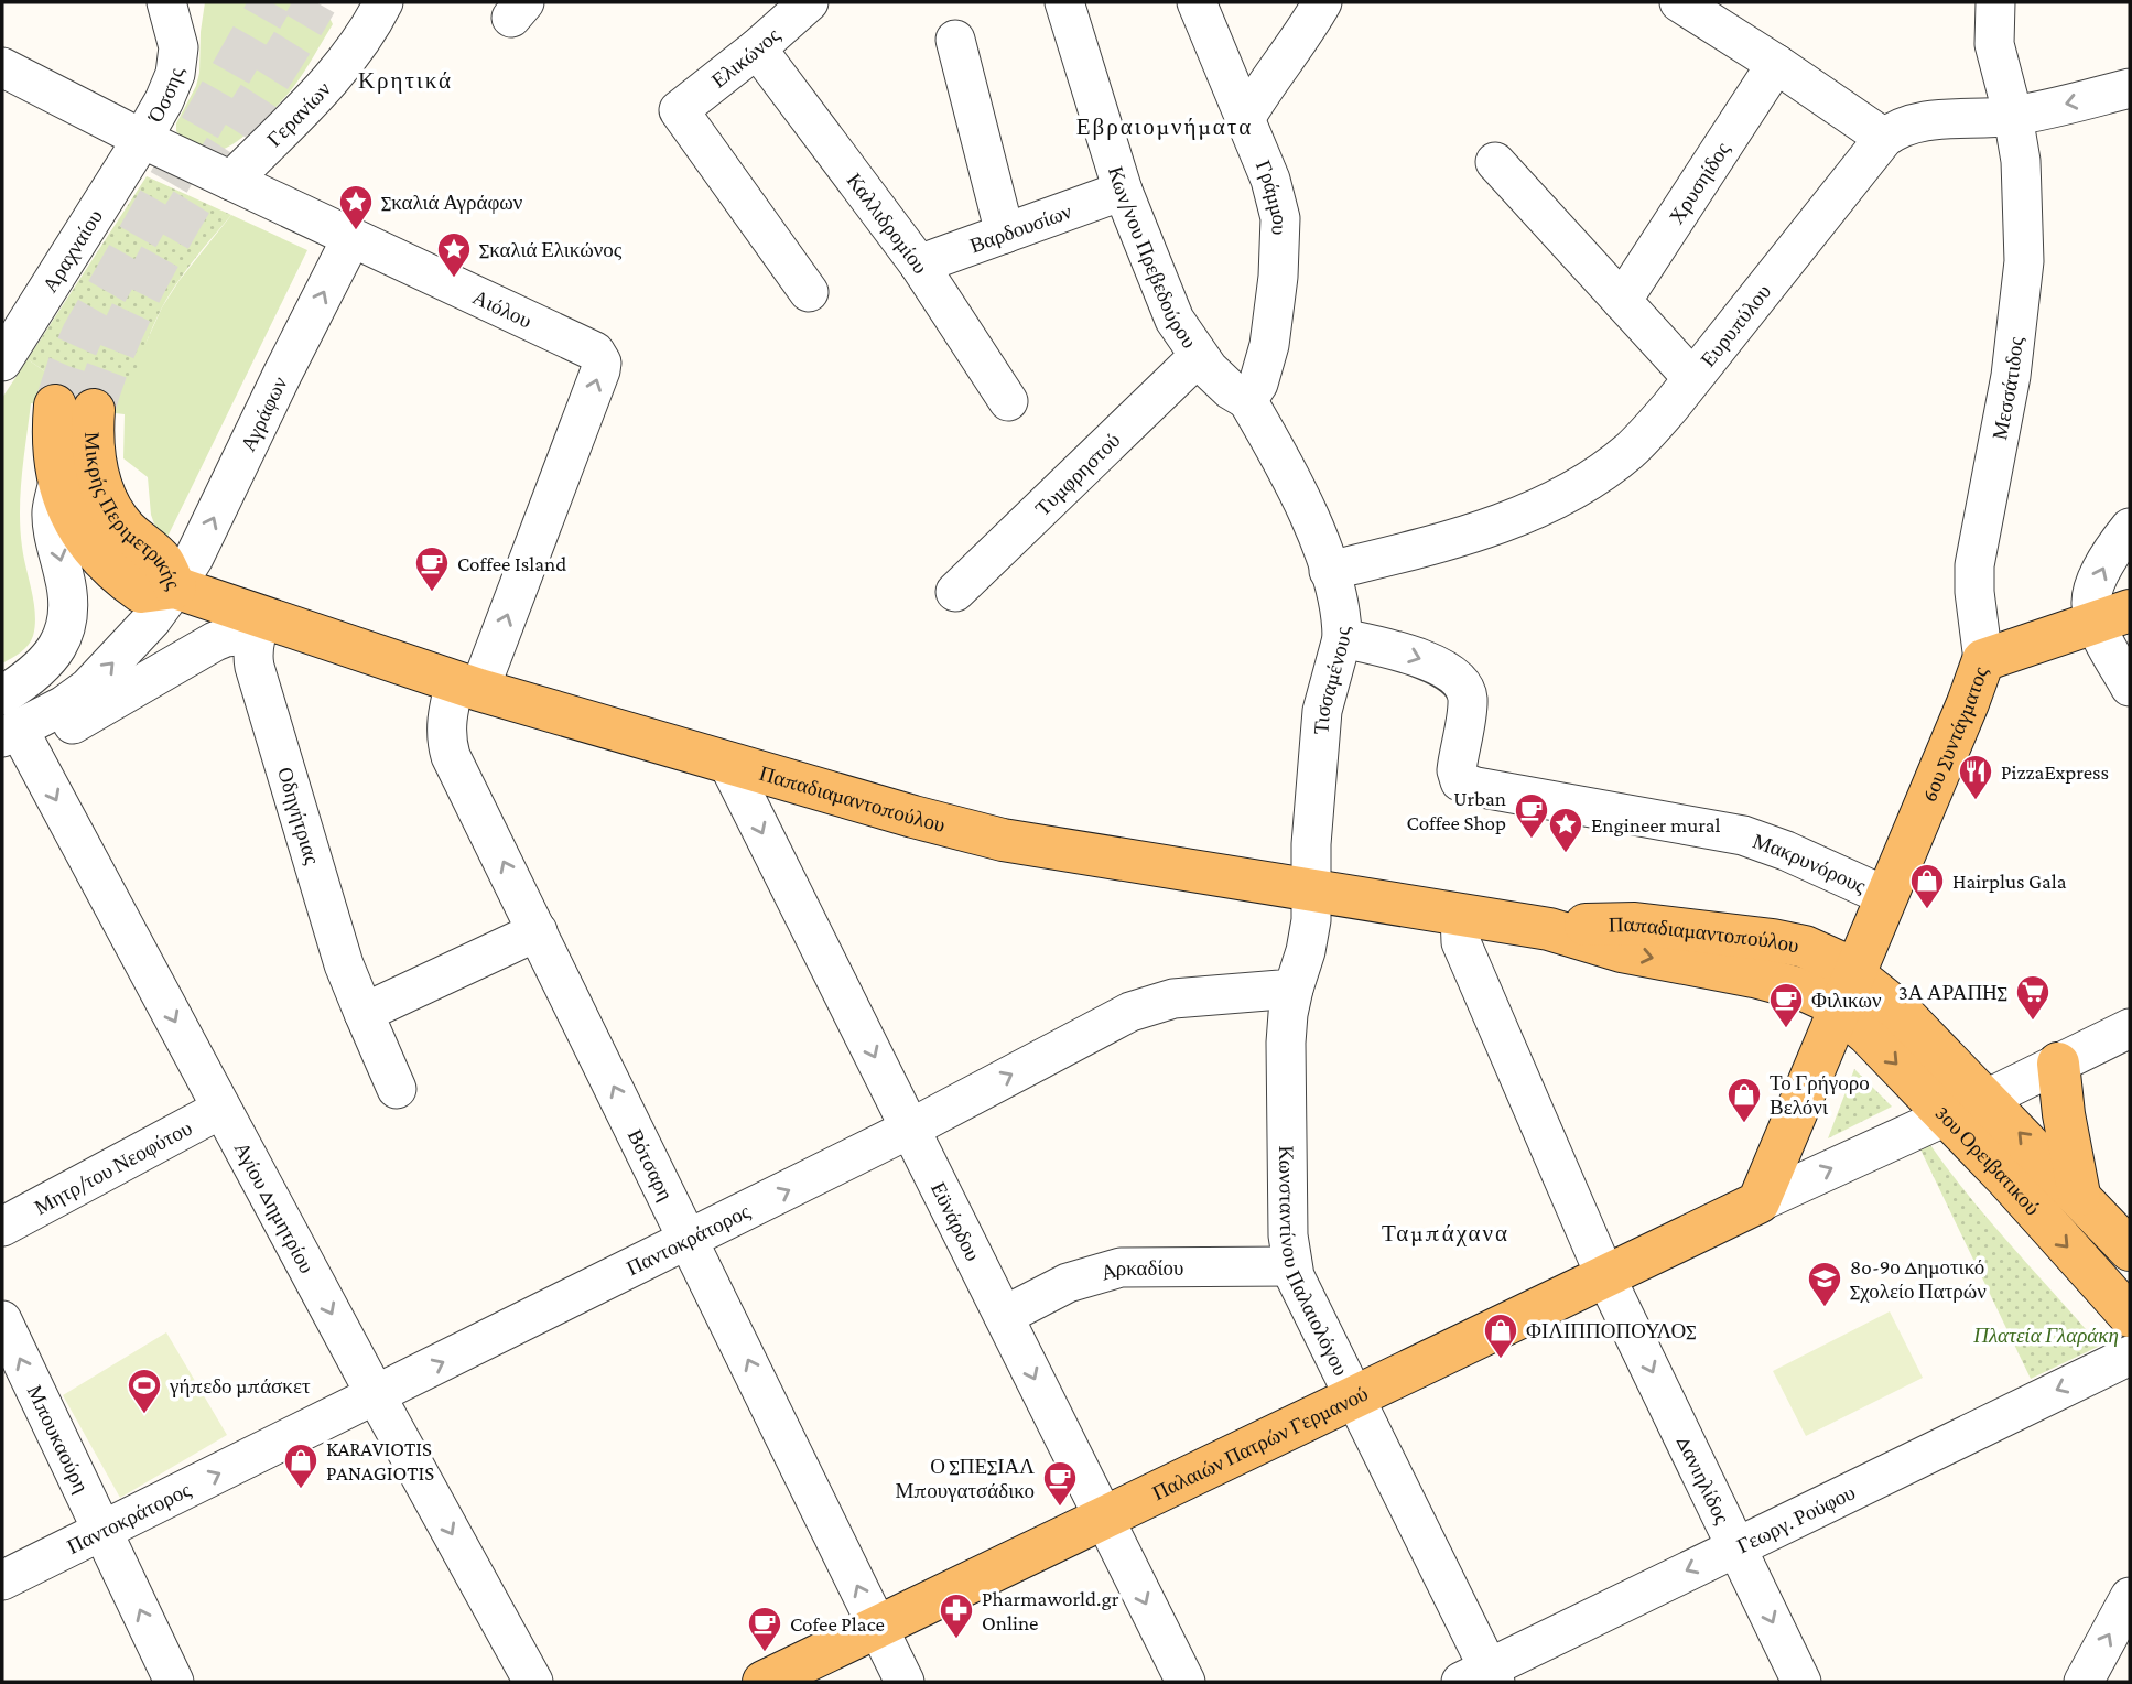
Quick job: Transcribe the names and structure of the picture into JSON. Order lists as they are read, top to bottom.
{
  "streets": {
    "main road": [
      "Μικρής Περιμετρικής",
      "6ου Συντάγματος",
      "Παπαδιαμαντοπούλου",
      "3ου Ορειβατικού",
      "Παλαιών Πατρών Γερμανού"
    ],
    "street": [
      "Ελικώνος",
      "Όσσης",
      "Γερανίων",
      "Χρυσηίδος",
      "Γράμμου",
      "Καλλιδρομίου",
      "Βαρδουσίων",
      "Αραχναίου",
      "Κων/νου Πρεβεδούρου",
      "Αιόλου",
      "Ευρυπύλου",
      "Μεσσάτιδος",
      "Αγράφων",
      "Τυμφρηστού",
      "Τισσαμένους",
      "Οδηγήτριας",
      "Μακρυνόρους",
      "Βότσαρη",
      "Μητρ/του Νεοφύτου",
      "Αγίου Δημητρίου",
      "Εϋνάρδου",
      "Παντοκράτορος",
      "Κωνσταντίνου Παλαιολόγου",
      "Αρκαδίου",
      "Μπουκαούρη",
      "Δανιηλίδος",
      "Γεωργ. Ρούφου"
    ]
  },
  "crossings": [
    ["Ελικώνος", "Καλλιδρομίου"],
    ["Όσσης", "Αραχναίου"],
    ["Όσσης", "Αιόλου"],
    ["Γερανίων", "Αιόλου"],
    ["Γράμμου", "Κων/νου Πρεβεδούρου"],
    ["Γράμμου", "Τισσαμένους"],
    ["Καλλιδρομίου", "Βαρδουσίων"],
    ["Βαρδουσίων", "Κων/νου Πρεβεδούρου"],
    ["Αραχναίου", "Αιόλου"],
    ["Κων/νου Πρεβεδούρου", "Τυμφρηστού"],
    ["Κων/νου Πρεβεδούρου", "Τισσαμένους"],
    ["Αιόλου", "Αγράφων"],
    ["Αιόλου", "Παπαδιαμαντοπούλου"],
    ["Αιόλου", "Βότσαρη"],
    ["Ευρυπύλου", "Μεσσάτιδος"],
    ["Ευρυπύλου", "Τισσαμένους"],
    ["Μεσσάτιδος", "6ου Συντάγματος"],
    ["Αγράφων", "Μικρής Περιμετρικής"],
    ["Αγράφων", "Παπαδιαμαντοπούλου"],
    ["Αγράφων", "Αγίου Δημητρίου"],
    ["Μικρής Περιμετρικής", "Παπαδιαμαντοπούλου"],
    ["Τισσαμένους", "Παπαδιαμαντοπούλου"],
    ["Τισσαμένους", "Μακρυνόρους"],
    ["6ου Συντάγματος", "Παπαδιαμαντοπούλου"],
    ["6ου Συντάγματος", "Μακρυνόρους"],
    ["6ου Συντάγματος", "3ου Ορειβατικού"],
    ["Παπαδιαμαντοπούλου", "Οδηγήτριας"],
    ["Παπαδιαμαντοπούλου", "3ου Ορειβατικού"],
    ["Παπαδιαμαντοπούλου", "Βότσαρη"],
    ["Παπαδιαμαντοπούλου", "Εϋνάρδου"],
    ["Παπαδιαμαντοπούλου", "Δανιηλίδος"],
    ["3ου Ορειβατικού", "Παλαιών Πατρών Γερμανού"],
    ["Βότσαρη", "Παντοκράτορος"],
    ["Βότσαρη", "Παλαιών Πατρών Γερμανού"],
    ["Μητρ/του Νεοφύτου", "Αγίου Δημητρίου"],
    ["Αγίου Δημητρίου", "Παντοκράτορος"],
    ["Εϋνάρδου", "Παντοκράτορος"],
    ["Εϋνάρδου", "Αρκαδίου"],
    ["Εϋνάρδου", "Παλαιών Πατρών Γερμανού"],
    ["Παντοκράτορος", "Κωνσταντίνου Παλαιολόγου"],
    ["Παντοκράτορος", "Μπουκαούρη"],
    ["Κωνσταντίνου Παλαιολόγου", "Αρκαδίου"],
    ["Κωνσταντίνου Παλαιολόγου", "Παλαιών Πατρών Γερμανού"],
    ["Κωνσταντίνου Παλαιολόγου", "Γεωργ. Ρούφου"],
    ["Παλαιών Πατρών Γερμανού", "Δανιηλίδος"],
    ["Δανιηλίδος", "Γεωργ. Ρούφου"]
  ],
  "one_way": [
    "Αγράφων",
    "Μακρυνόρους",
    "Βότσαρη",
    "Αγίου Δημητρίου",
    "Εϋνάρδου",
    "Παντοκράτορος",
    "Μπουκαούρη",
    "Δανιηλίδος",
    "Γεωργ. Ρούφου"
  ],
  "districts": ["Κρητικά", "Εβραιομνήματα", "Ταμπάχανα"],
  "parks": ["Πλατεία Γλαράκη"],
  "places": {
    "place": ["Σκαλιά Αγράφων", "Σκαλιά Ελικώνος", "Engineer mural"],
    "cafe": [
      "Coffee Island",
      "Urban Coffee Shop",
      "Φιλικων",
      "Ο ΣΠΕΣΙΑΛ Μπουγατσάδικο",
      "Cofee Place"
    ],
    "restaurant": ["PizzaExpress"],
    "shop": [
      "Hairplus Gala",
      "Το Γρήγορο Βελόνι",
      "ΦΙΛΙΠΠΟΠΟΥΛΟΣ",
      "KARAVIOTIS PANAGIOTIS"
    ],
    "supermarket": ["3Α ΑΡΑΠΗΣ"],
    "school or university": ["8o-9ο Δημοτικό Σχολείο Πατρών"],
    "sports": ["γήπεδο μπάσκετ"],
    "pharmacy": ["Pharmaworld.gr Online"]
  }
}
